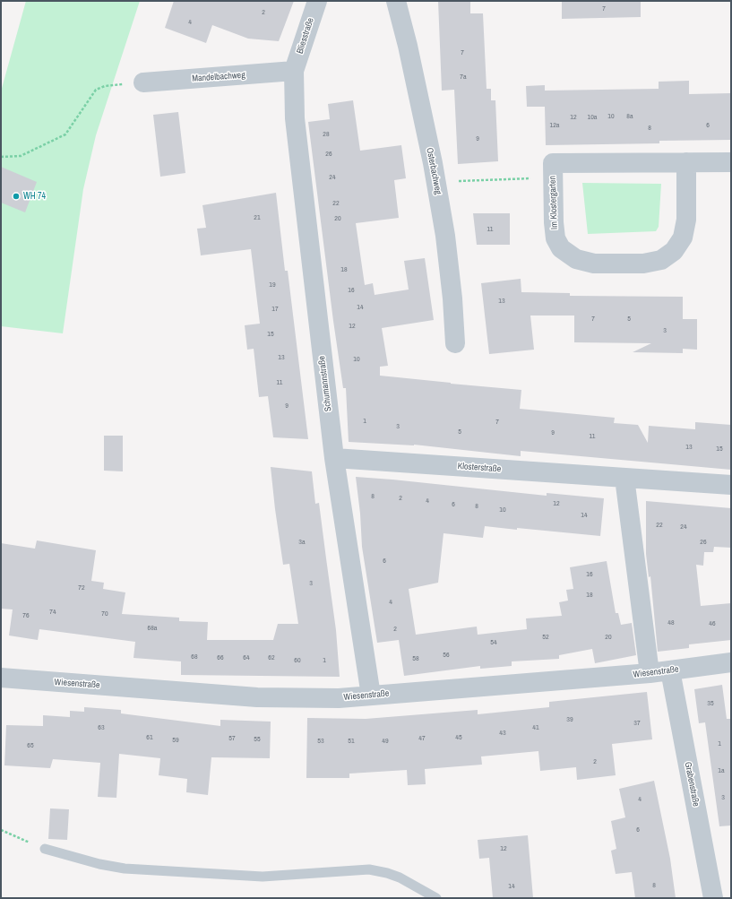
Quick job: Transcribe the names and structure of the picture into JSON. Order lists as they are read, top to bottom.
{
  "streets": {
    "street": [
      "Bliesstraße",
      "Mandelbachweg",
      "Osterbachweg",
      "Im Klostergarten",
      "Schumannstraße",
      "Klosterstraße",
      "Wiesenstraße",
      "Grabenstraße"
    ]
  },
  "crossings": [
    ["Bliesstraße", "Mandelbachweg"],
    ["Bliesstraße", "Schumannstraße"],
    ["Mandelbachweg", "Schumannstraße"],
    ["Schumannstraße", "Klosterstraße"],
    ["Schumannstraße", "Wiesenstraße"],
    ["Wiesenstraße", "Grabenstraße"]
  ],
  "places": ["WH 74"],
  "house_numbers": [
    "7",
    "2",
    "4",
    "7",
    "7a",
    "10",
    "8a",
    "12",
    "10a",
    "12a",
    "6",
    "8",
    "28",
    "9",
    "26",
    "24",
    "22",
    "21",
    "20",
    "11",
    "18",
    "19",
    "16",
    "13",
    "14",
    "17",
    "7",
    "5",
    "12",
    "3",
    "15",
    "13",
    "10",
    "11",
    "9",
    "1",
    "7",
    "3",
    "5",
    "9",
    "11",
    "13",
    "15",
    "8",
    "2",
    "4",
    "12",
    "6",
    "8",
    "10",
    "14",
    "22",
    "24",
    "3a",
    "26",
    "6",
    "16",
    "3",
    "72",
    "18",
    "4",
    "74",
    "70",
    "76",
    "48",
    "46",
    "68a",
    "2",
    "52",
    "20",
    "54",
    "56",
    "68",
    "66",
    "64",
    "62",
    "58",
    "60",
    "1",
    "35",
    "39",
    "37",
    "63",
    "41",
    "43",
    "61",
    "45",
    "57",
    "47",
    "55",
    "59",
    "53",
    "51",
    "49",
    "1",
    "65",
    "2",
    "1a",
    "3",
    "4",
    "6",
    "12",
    "8",
    "14"
  ]
}
